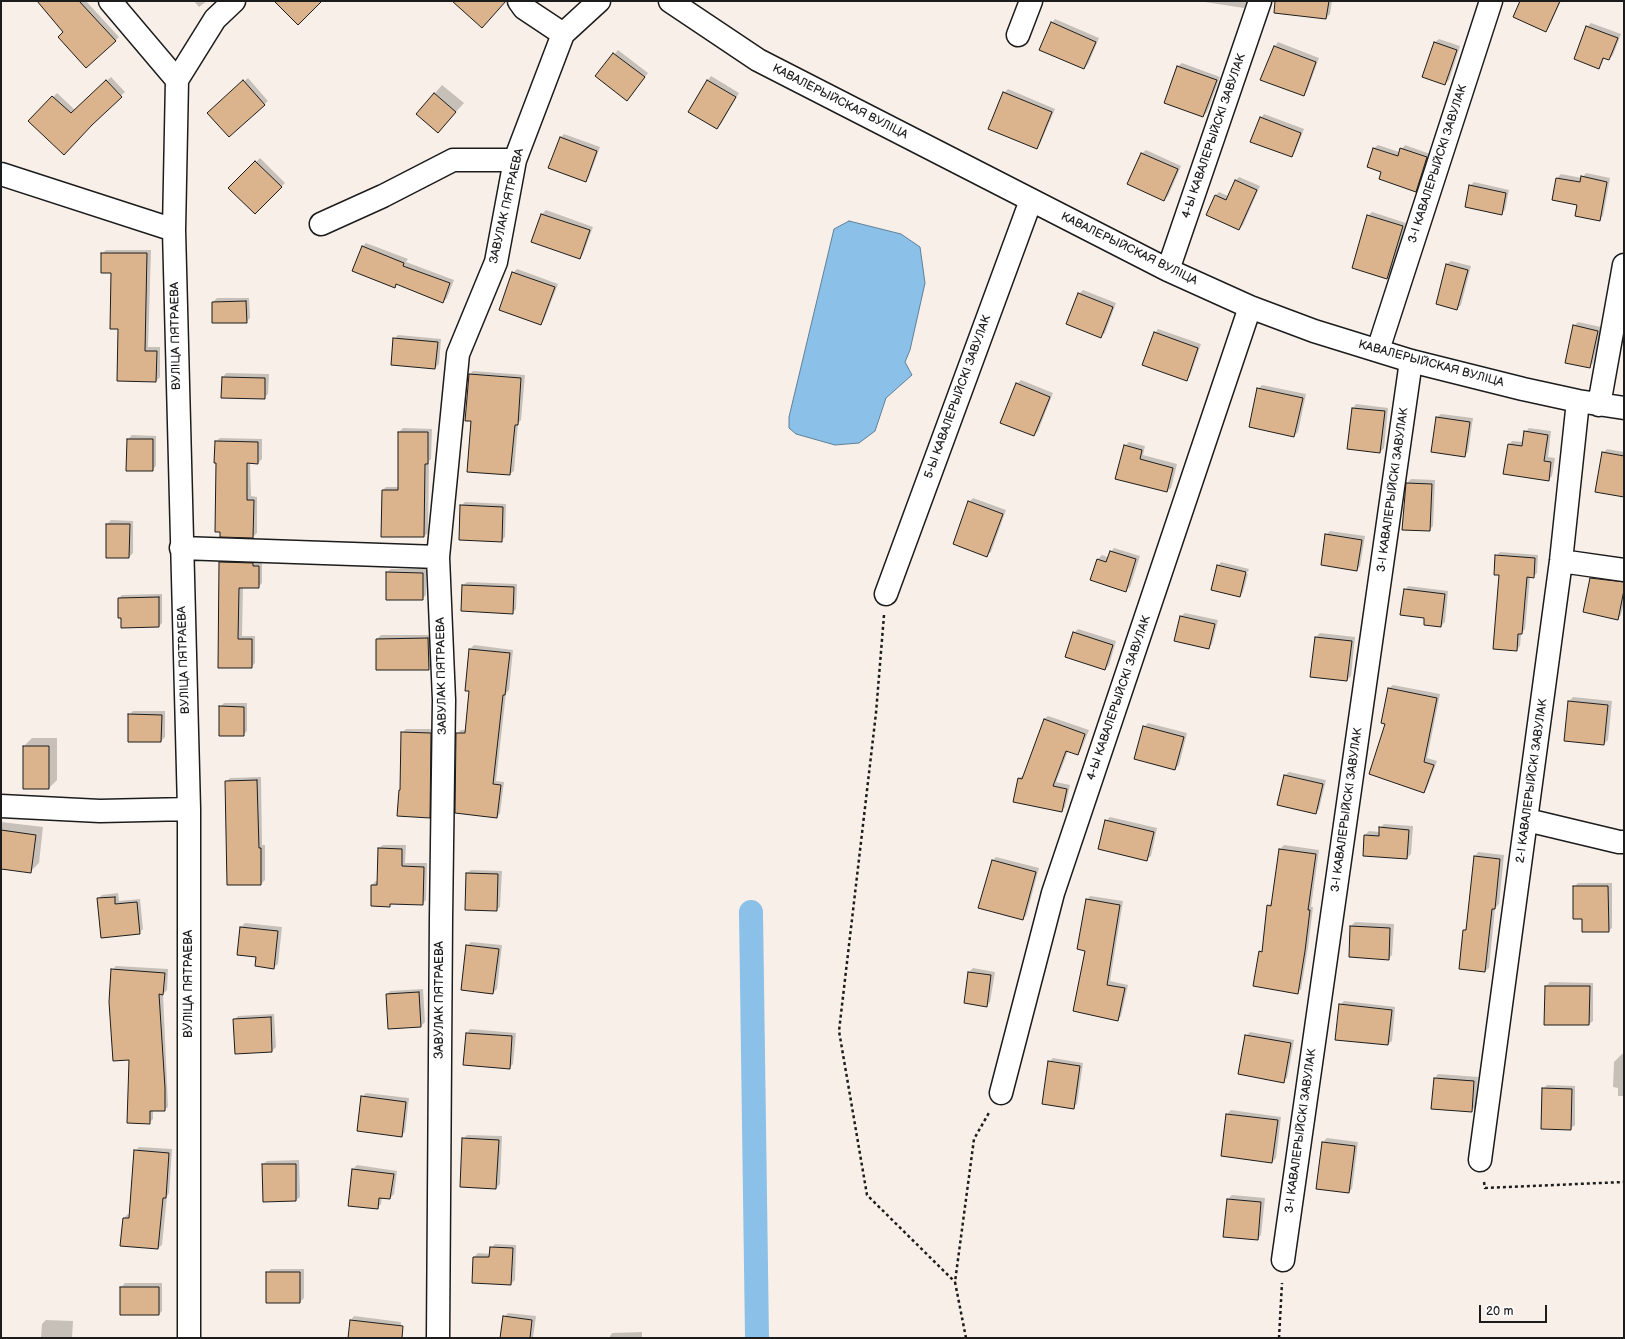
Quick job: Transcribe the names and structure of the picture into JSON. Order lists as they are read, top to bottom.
{
  "streets": {
    "street": [
      "КАВАЛЕРЫЙСКАЯ ВУЛІЦА",
      "4-Ы КАВАЛЕРЫЙСКІ ЗАВУЛАК",
      "3-І КАВАЛЕРЫЙСКІ ЗАВУЛАК",
      "ЗАВУЛАК ПЯТРАЕВА",
      "ВУЛІЦА ПЯТРАЕВА",
      "5-Ы КАВАЛЕРЫЙСКІ ЗАВУЛАК",
      "2-І КАВАЛЕРЫЙСКІ ЗАВУЛАК"
    ]
  },
  "crossings": [
    ["КАВАЛЕРЫЙСКАЯ ВУЛІЦА", "4-Ы КАВАЛЕРЫЙСКІ ЗАВУЛАК"],
    ["КАВАЛЕРЫЙСКАЯ ВУЛІЦА", "3-І КАВАЛЕРЫЙСКІ ЗАВУЛАК"],
    ["КАВАЛЕРЫЙСКАЯ ВУЛІЦА", "5-Ы КАВАЛЕРЫЙСКІ ЗАВУЛАК"],
    ["КАВАЛЕРЫЙСКАЯ ВУЛІЦА", "2-І КАВАЛЕРЫЙСКІ ЗАВУЛАК"]
  ],
  "scale_bar": "20 m"
}
